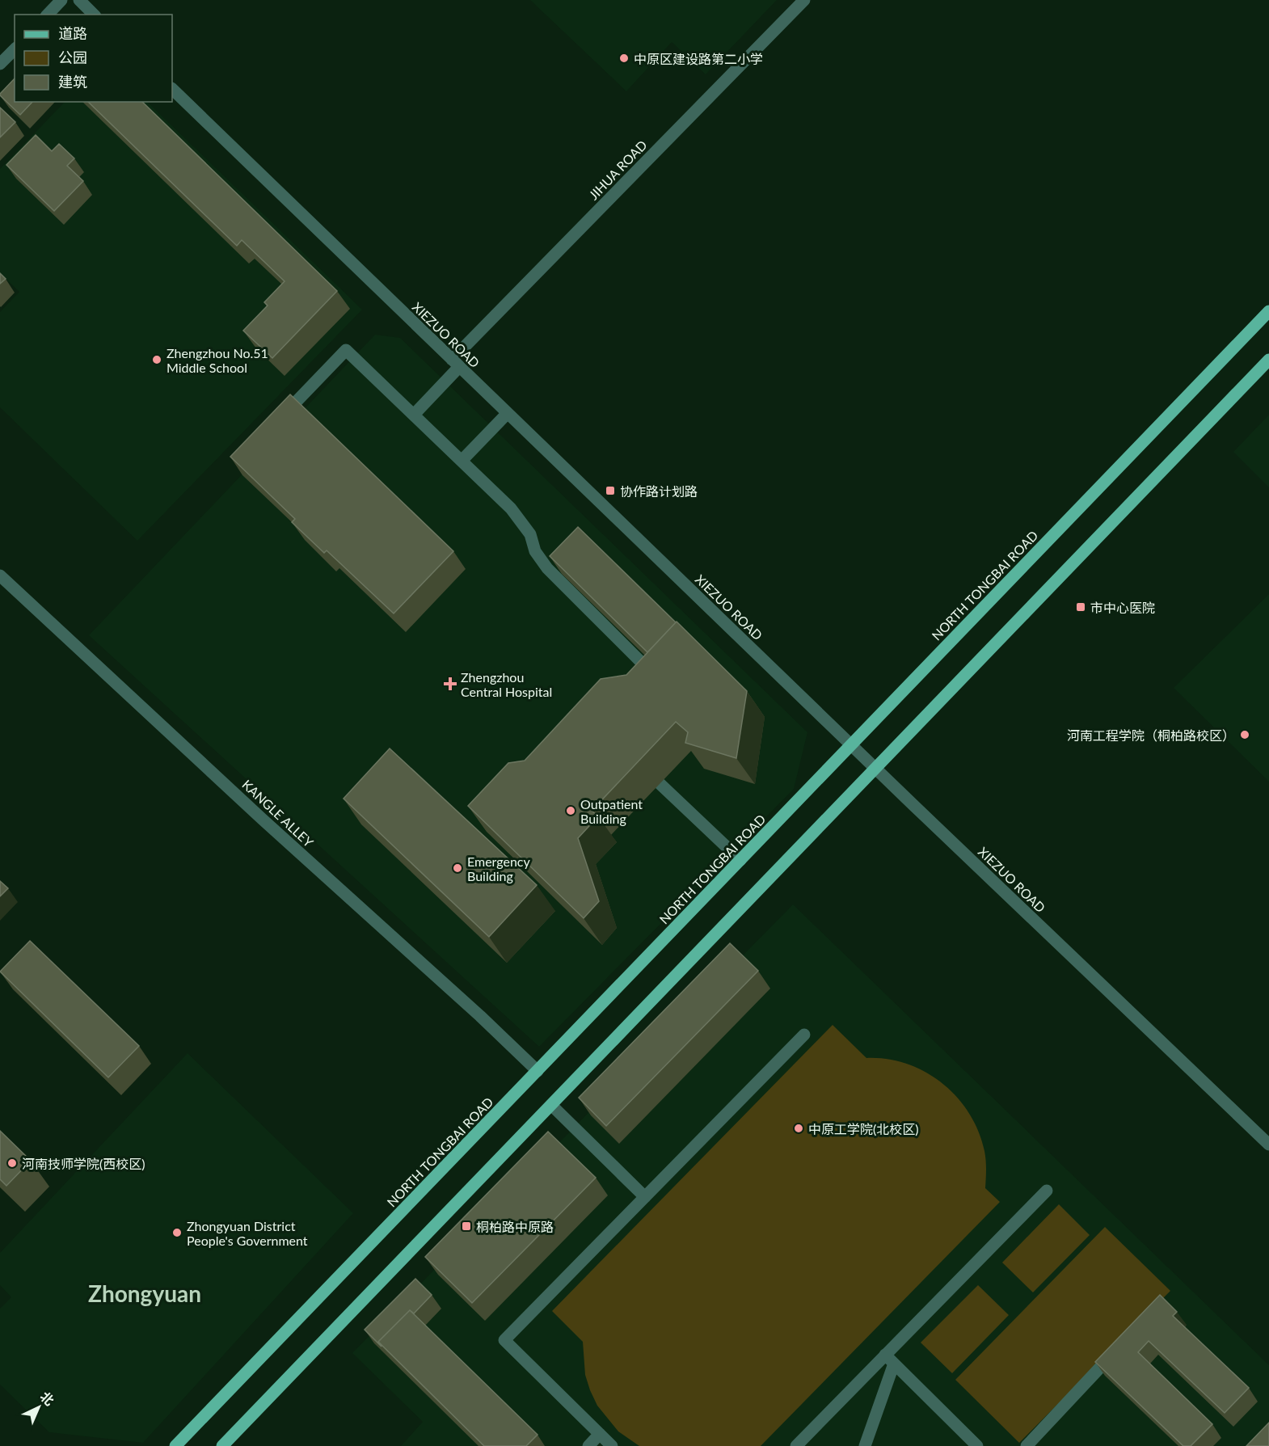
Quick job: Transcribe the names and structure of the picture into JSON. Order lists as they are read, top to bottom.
{
  "streets": {
    "main road": ["NORTH TONGBAI ROAD"],
    "street": ["JIHUA ROAD", "XIEZUO ROAD", "KANGLE ALLEY"]
  },
  "crossings": [
    ["JIHUA ROAD", "XIEZUO ROAD"],
    ["XIEZUO ROAD", "NORTH TONGBAI ROAD"],
    ["NORTH TONGBAI ROAD", "KANGLE ALLEY"]
  ],
  "districts": ["Zhongyuan"],
  "places": {
    "other": [
      "中原区建设路第二小学",
      "Zhengzhou No.51 Middle School",
      "河南工程学院（桐柏路校区）",
      "Outpatient Building",
      "Emergency Building",
      "中原工学院(北校区)",
      "河南技师学院(西校区)",
      "Zhongyuan District People's Government"
    ],
    "transit": ["协作路计划路", "市中心医院", "桐柏路中原路"],
    "health": ["Zhengzhou Central Hospital"]
  },
  "legend": ["道路", "公园", "建筑"],
  "north": "top right"
}
